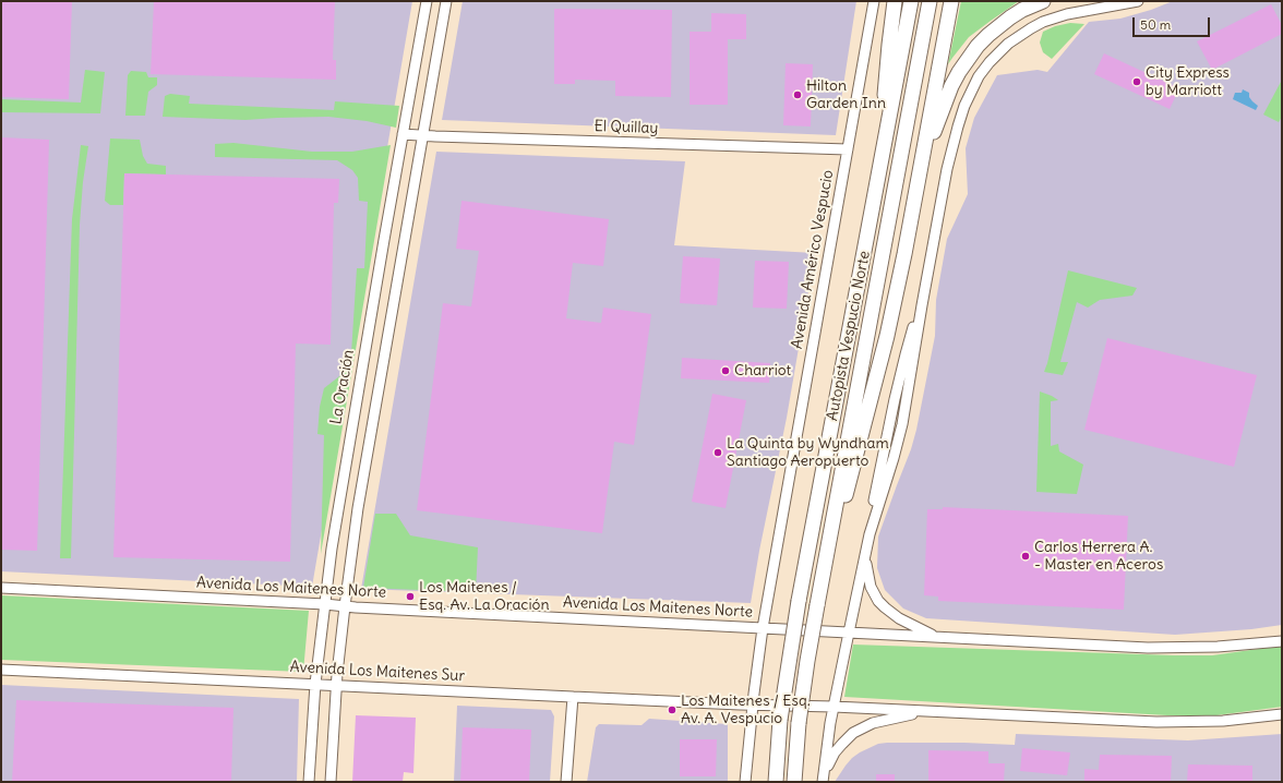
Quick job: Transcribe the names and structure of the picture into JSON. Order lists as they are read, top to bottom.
{
  "streets": {
    "highway": ["Autopista Vespucio Norte"],
    "street": [
      "El Quillay",
      "Avenida Américo Vespucio",
      "La Oración",
      "Avenida Los Maitenes Norte",
      "Avenida Los Maitenes Sur"
    ]
  },
  "crossings": [
    ["El Quillay", "Avenida Américo Vespucio"],
    ["El Quillay", "La Oración"],
    ["Avenida Américo Vespucio", "Avenida Los Maitenes Norte"],
    ["Avenida Américo Vespucio", "Avenida Los Maitenes Sur"],
    ["La Oración", "Avenida Los Maitenes Norte"],
    ["La Oración", "Avenida Los Maitenes Sur"]
  ],
  "places": [
    "City Express by Marriott",
    "Hilton Garden Inn",
    "Charriot",
    "La Quinta by Wyndham Santiago Aeropuerto",
    "Carlos Herrera A. - Master en Aceros",
    "Los Maitenes / Esq. Av. La Oración",
    "Los Maitenes / Esq. Av. A. Vespucio"
  ],
  "scale_bar": "50 m"
}
